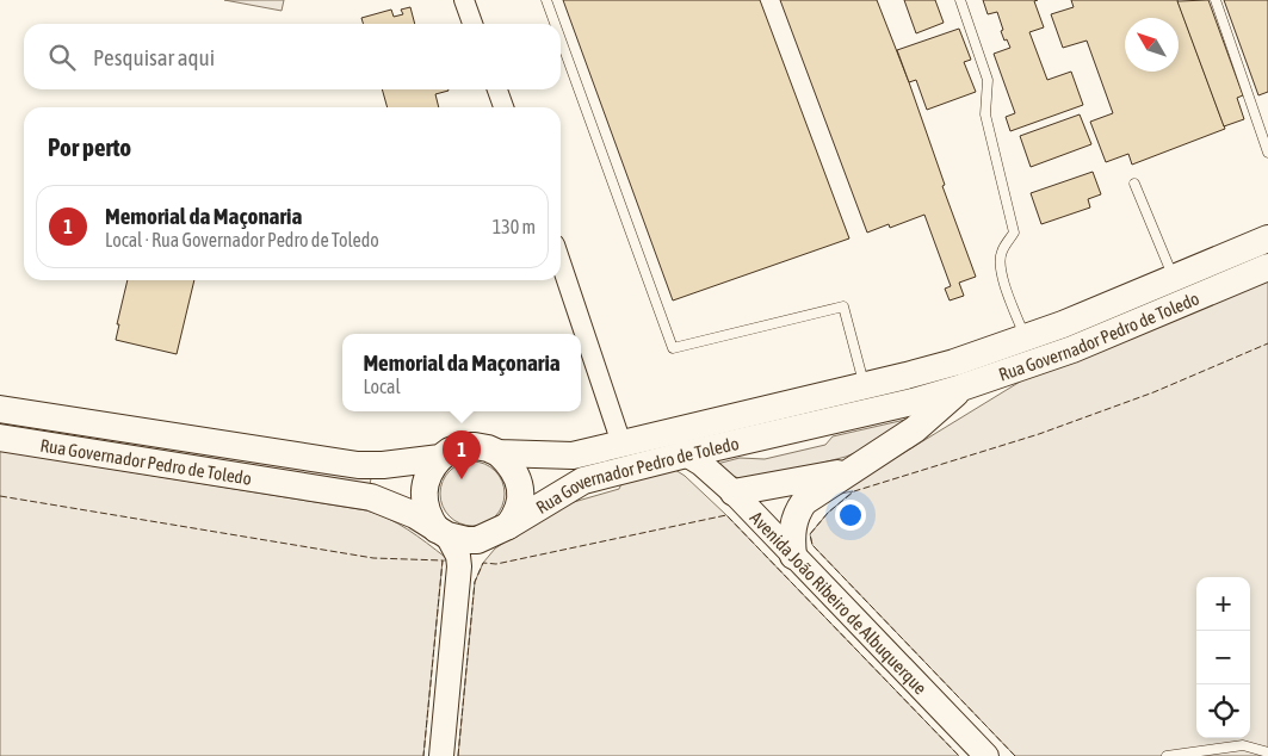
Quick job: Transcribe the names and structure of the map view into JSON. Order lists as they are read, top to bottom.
{
  "streets": {
    "main road": ["Rua Governador Pedro de Toledo"],
    "street": ["Avenida João Ribeiro de Albuquerque"]
  },
  "crossings": [
    ["Rua Governador Pedro de Toledo", "Avenida João Ribeiro de Albuquerque"]
  ],
  "north": "top left",
  "page": {
    "search": "Pesquisar aqui",
    "heading": "Por perto",
    "list": [
      {
        "mark": "1",
        "name": "Memorial da Maçonaria",
        "note": "Local · Rua Governador Pedro de Toledo",
        "value": "130 m"
      }
    ],
    "popup": ["Memorial da Maçonaria", "Local"],
    "pins": "1",
    "map_buttons": ["+", "−"]
  }
}
